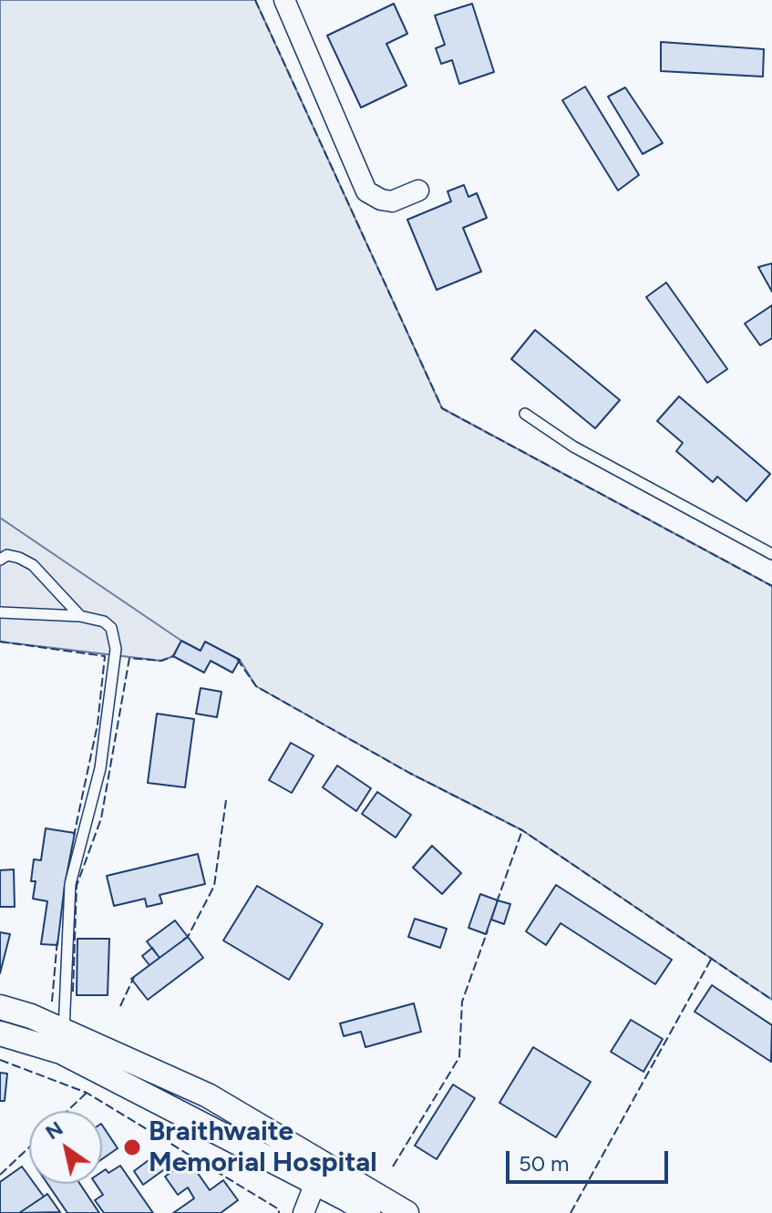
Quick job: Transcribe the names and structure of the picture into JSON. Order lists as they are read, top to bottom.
{
  "places": ["Braithwaite Memorial Hospital"],
  "scale_bar": "50 m",
  "north": "top left"
}
